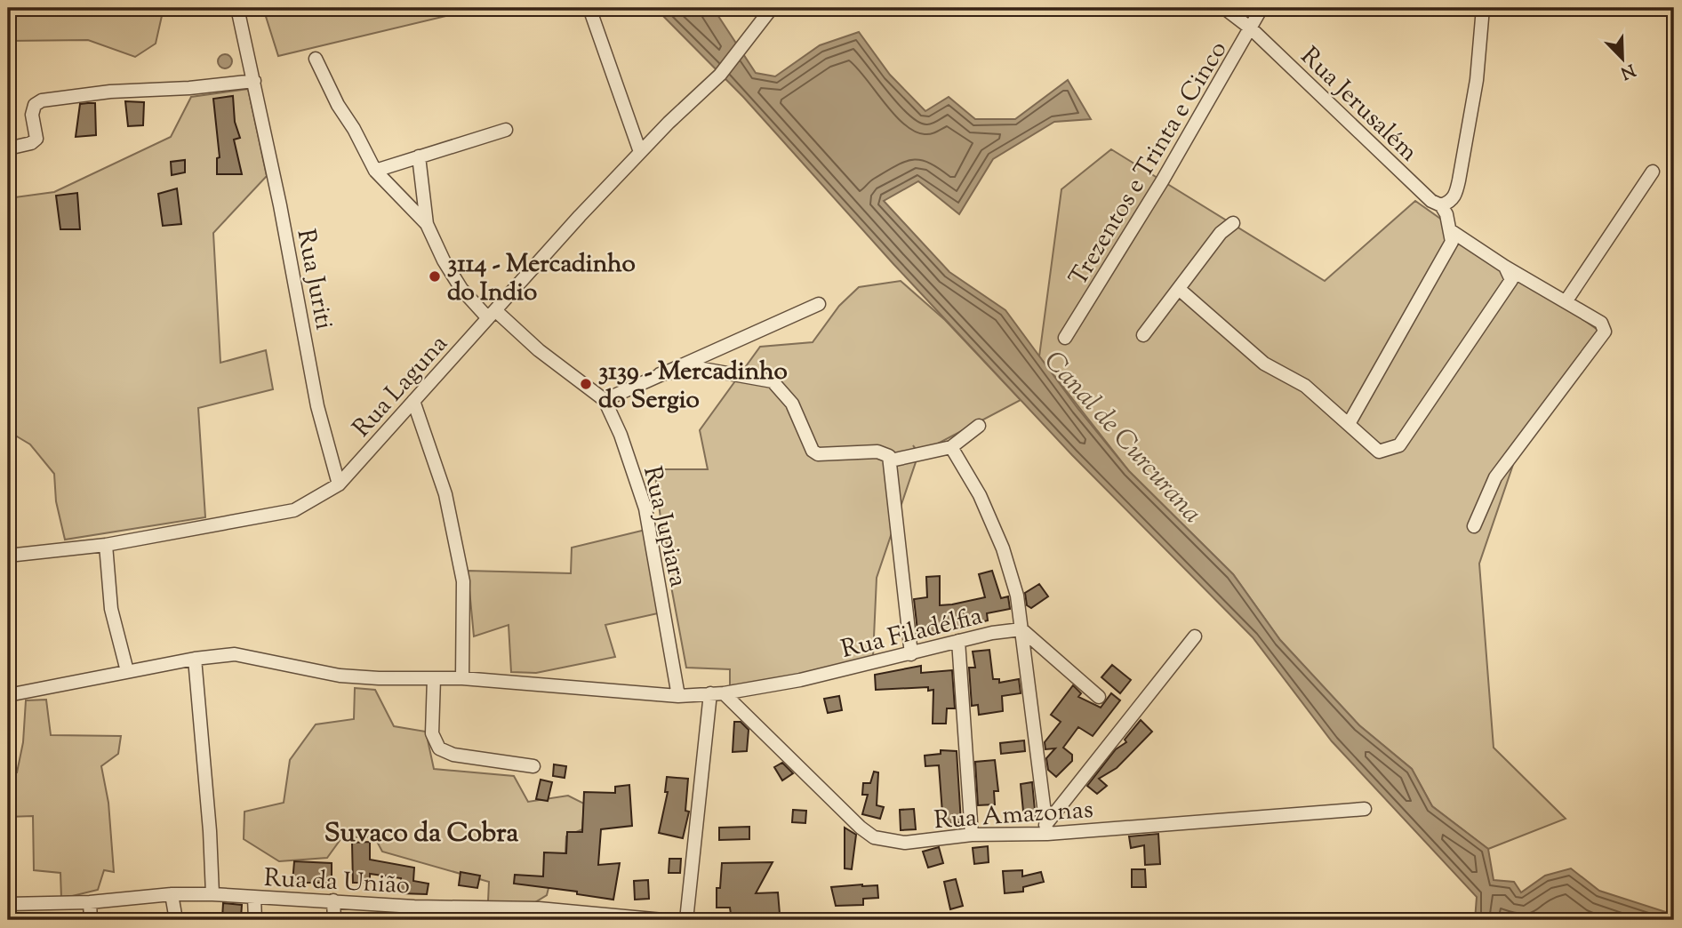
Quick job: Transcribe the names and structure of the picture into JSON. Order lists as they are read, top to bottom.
{
  "streets": {
    "street": [
      "Rua Jerusalém",
      "Trezentos e Trinta e Cinco",
      "Rua Juriti",
      "Rua Laguna",
      "Rua Jupiara",
      "Rua Filadélfia",
      "Rua Amazonas",
      "Rua da União"
    ]
  },
  "crossings": [
    ["Rua Jerusalém", "Trezentos e Trinta e Cinco"],
    ["Rua Juriti", "Rua Laguna"],
    ["Rua Laguna", "Rua Jupiara"],
    ["Rua Jupiara", "Rua Filadélfia"],
    ["Rua Filadélfia", "Rua Amazonas"]
  ],
  "districts": ["Suvaco da Cobra"],
  "water": ["Canal de Curcurana"],
  "places": ["3114 - Mercadinho do Indio", "3139 - Mercadinho do Sergio"],
  "north": "bottom right"
}
